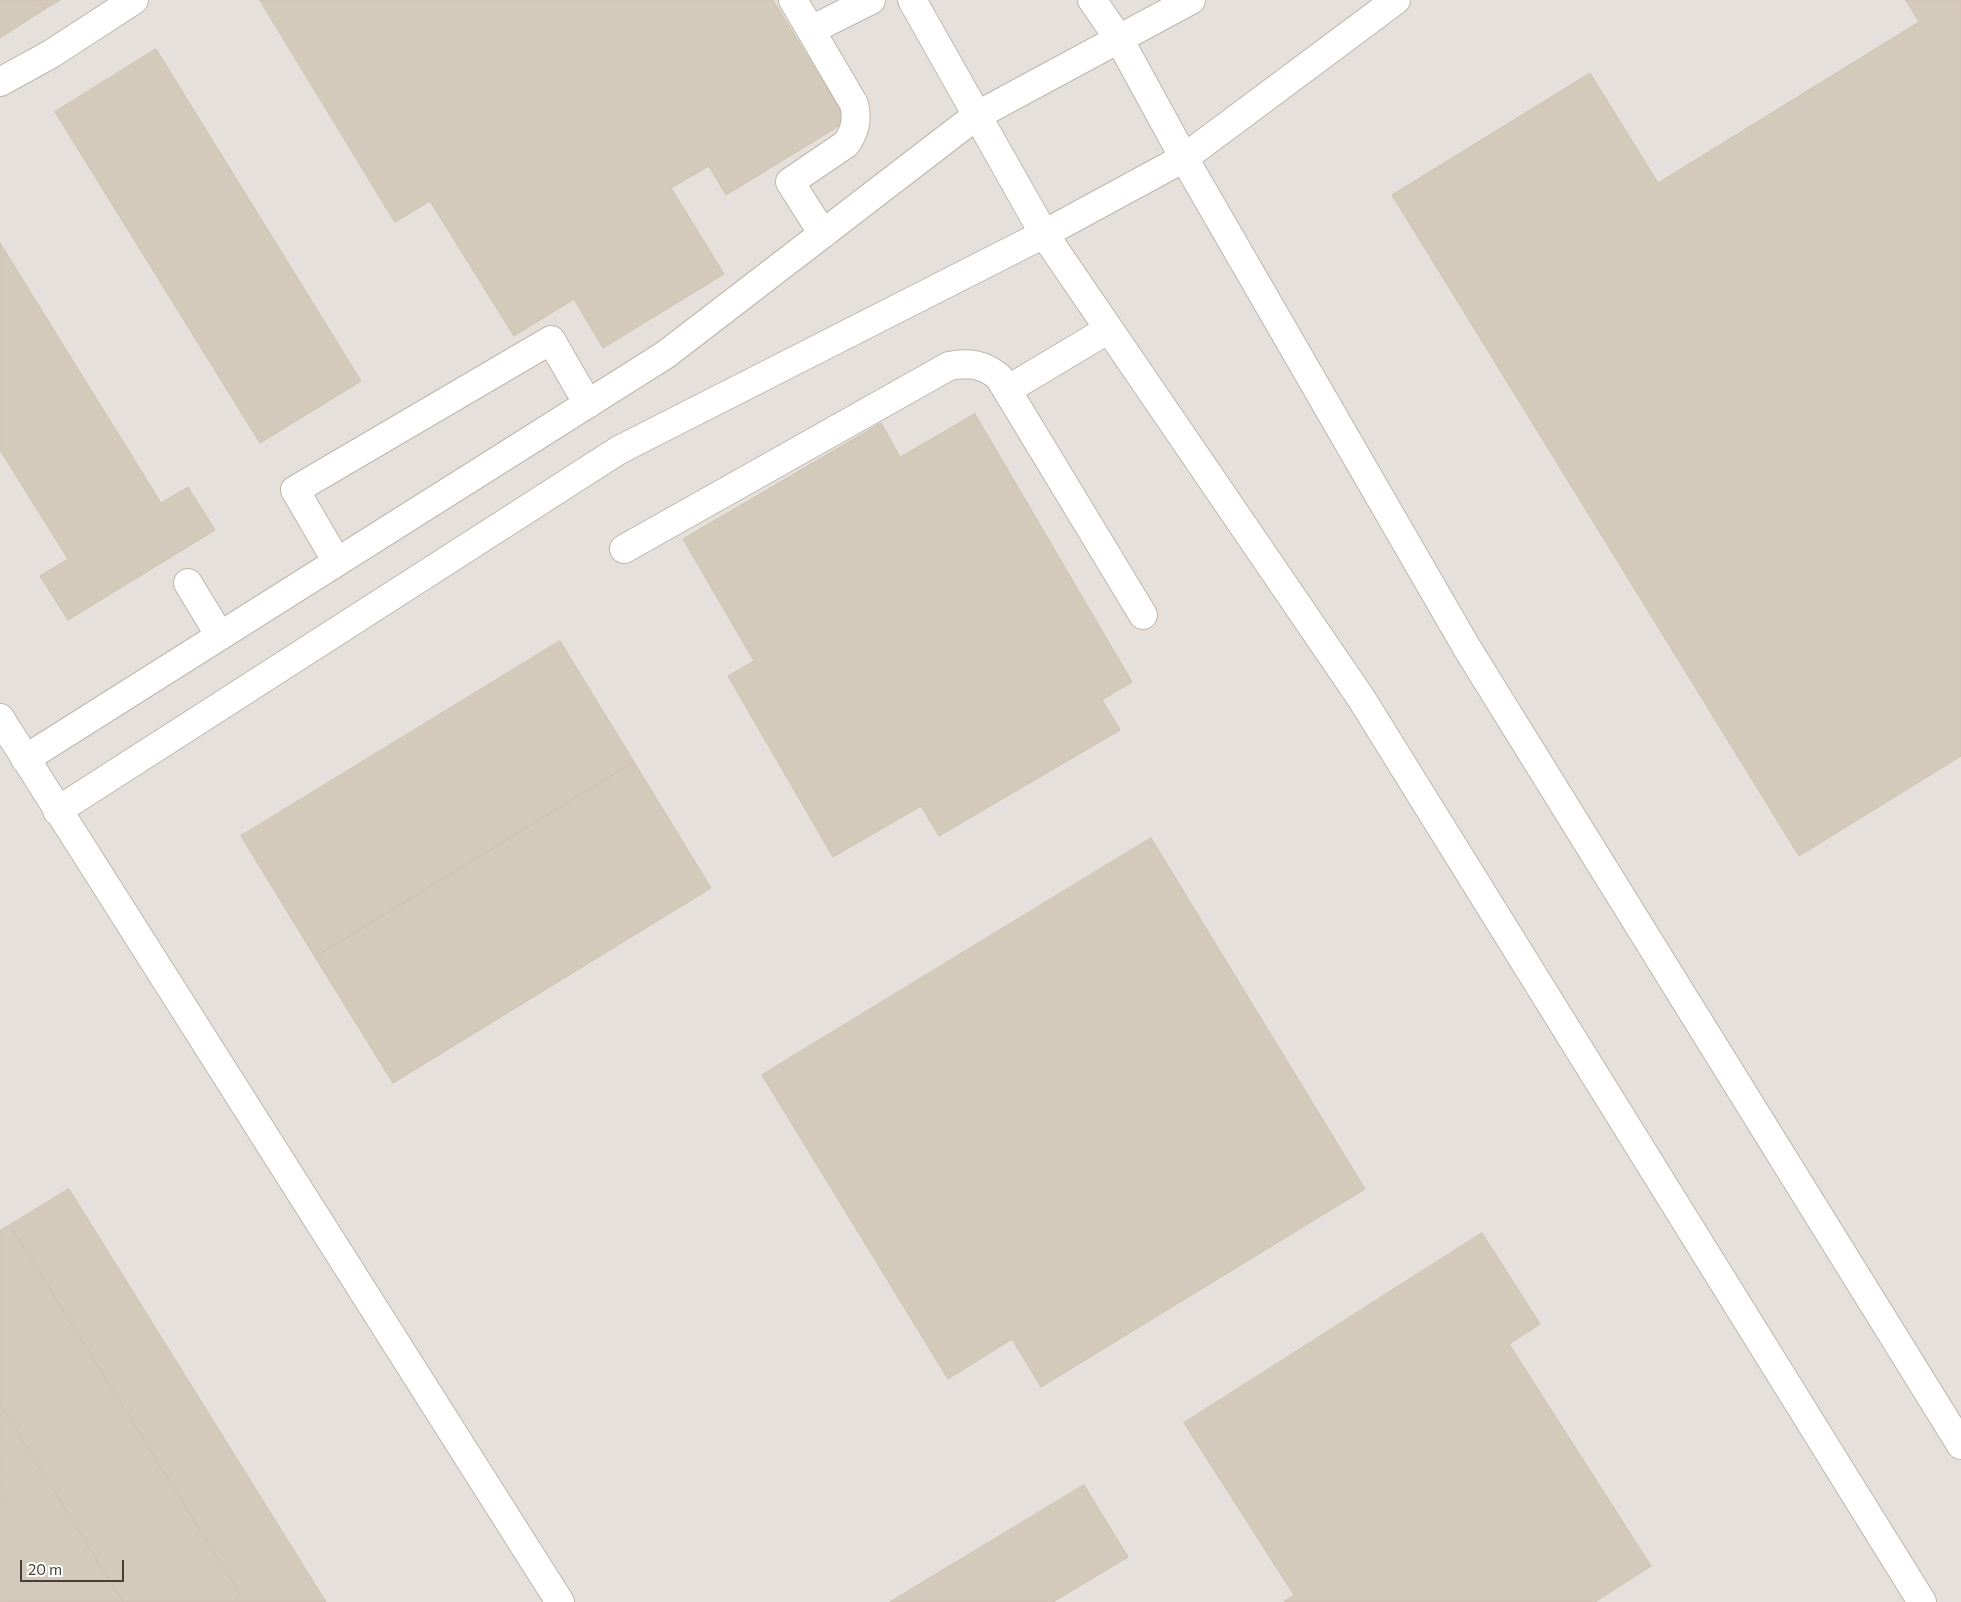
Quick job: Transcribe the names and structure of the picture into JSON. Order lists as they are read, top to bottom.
{
  "scale_bar": "20 m"
}
